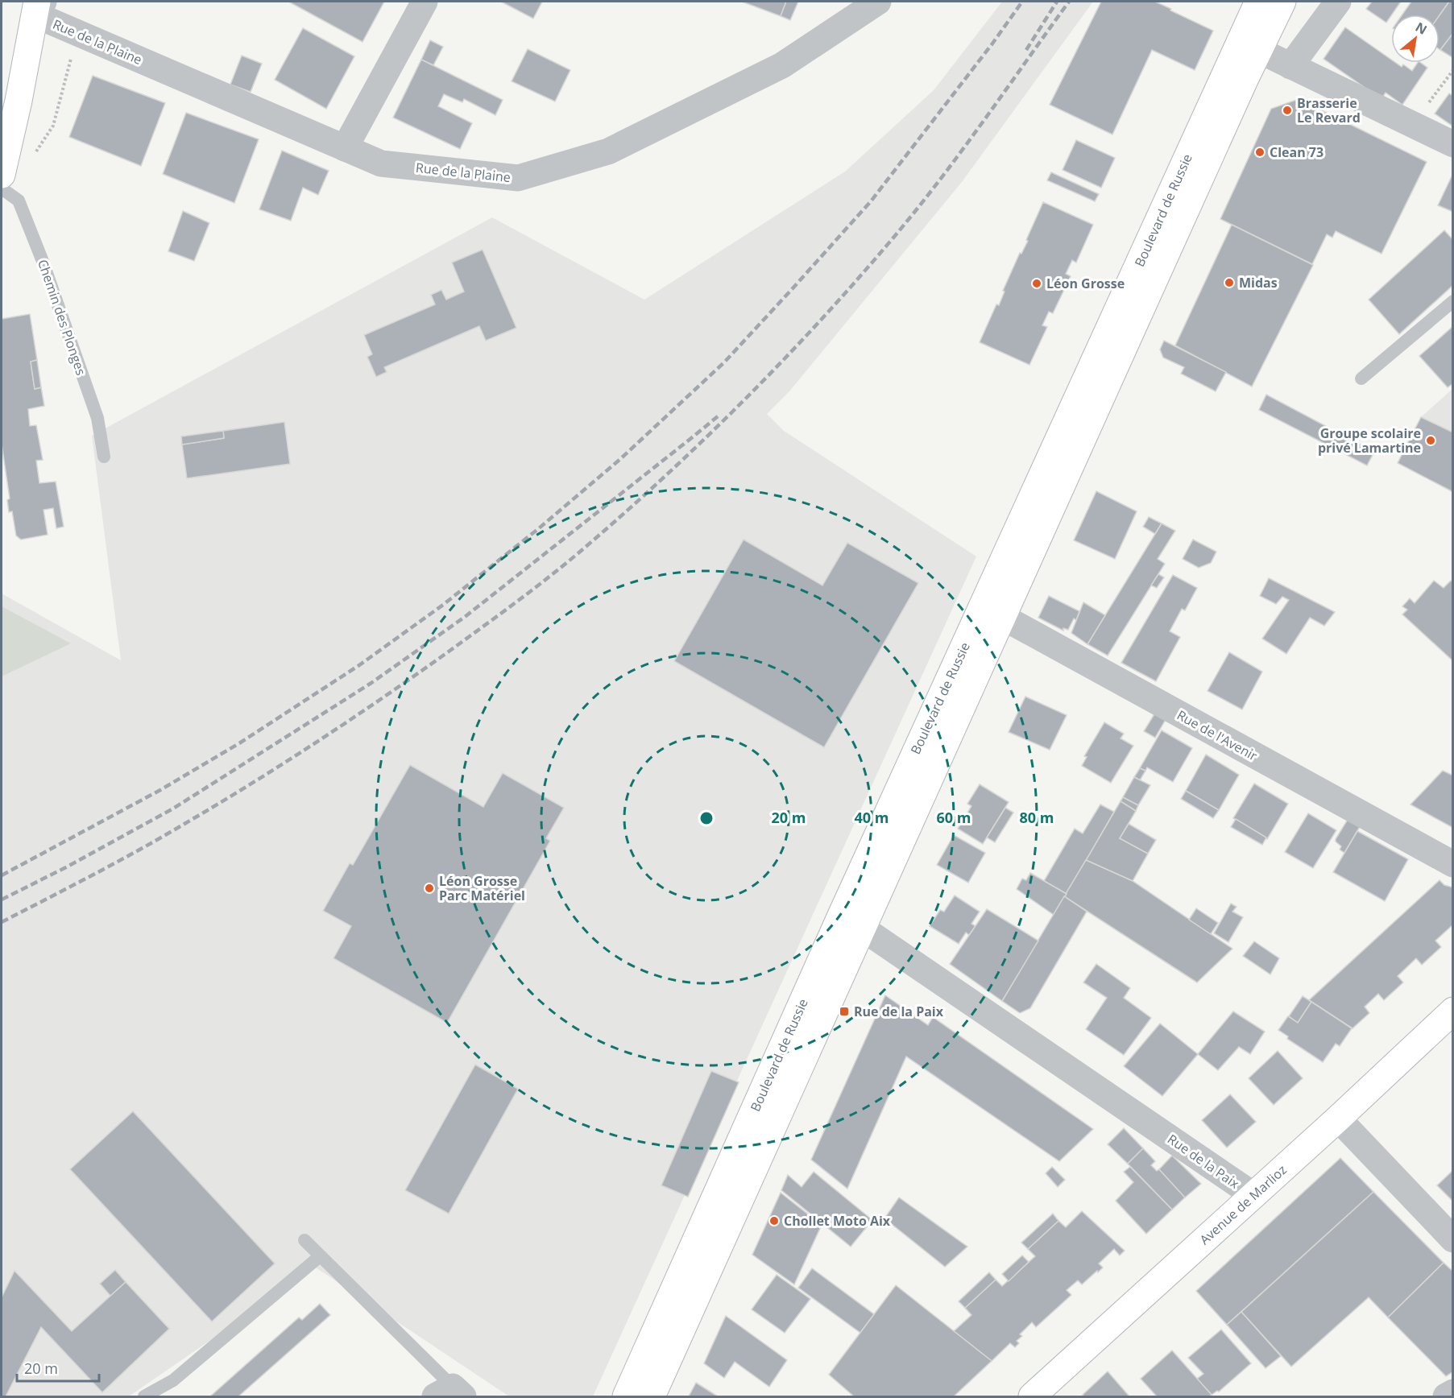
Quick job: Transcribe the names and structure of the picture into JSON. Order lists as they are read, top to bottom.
{
  "streets": {
    "main road": ["Boulevard de Russie", "Avenue de Marlioz"],
    "street": ["Rue de la Plaine", "Rue de l'Avenir", "Rue de la Paix"],
    "lane": ["Chemin des Plonges"]
  },
  "crossings": [
    ["Boulevard de Russie", "Rue de l'Avenir"],
    ["Boulevard de Russie", "Rue de la Paix"],
    ["Rue de la Paix", "Avenue de Marlioz"]
  ],
  "places": {
    "other": [
      "Brasserie Le Revard",
      "Clean 73",
      "Midas",
      "Léon Grosse",
      "Groupe scolaire privé Lamartine",
      "Léon Grosse Parc Matériel",
      "Chollet Moto Aix"
    ],
    "transit": ["Rue de la Paix"]
  },
  "scale_bar": "20 m",
  "north": "top right",
  "rings": [
    "20 m",
    "40 m",
    "60 m",
    "80 m"
  ]
}
